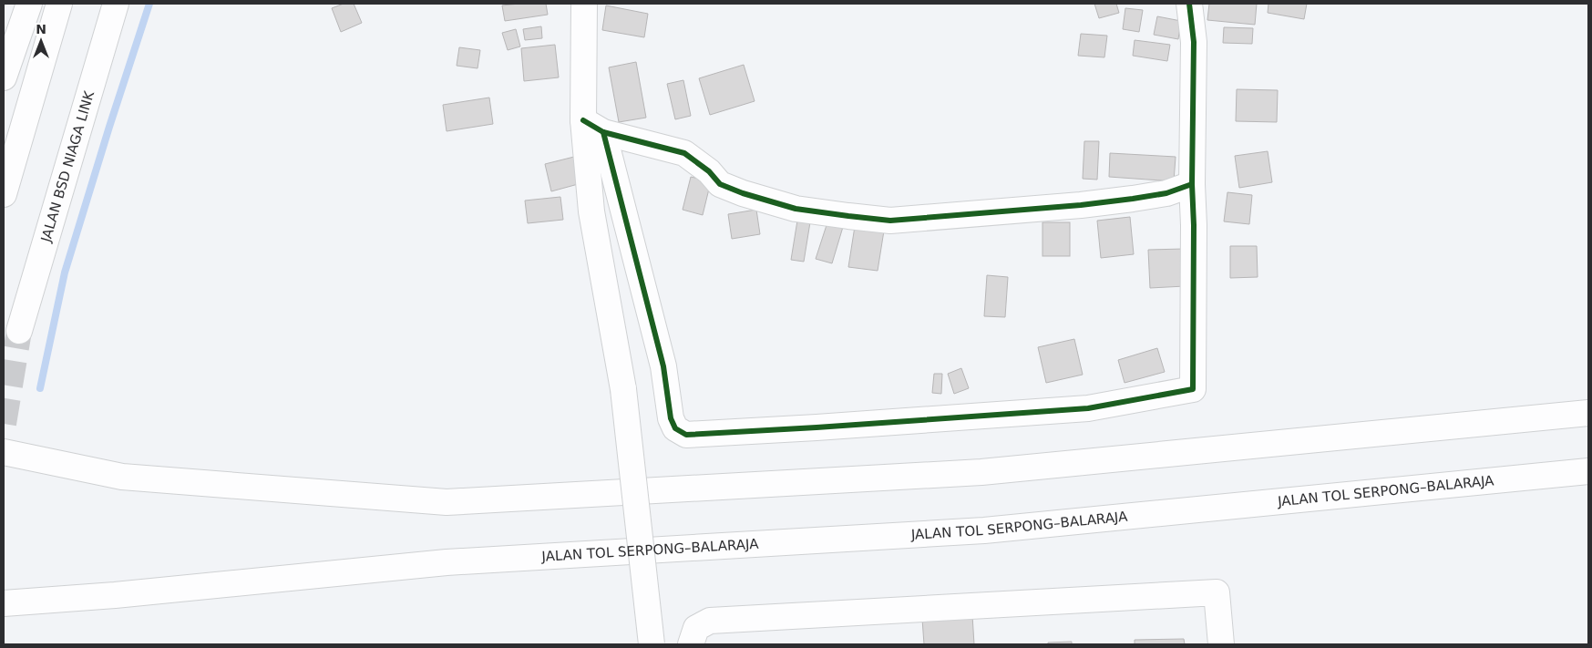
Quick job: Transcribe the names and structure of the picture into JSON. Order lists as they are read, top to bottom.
{
  "streets": {
    "main road": ["JALAN BSD NIAGA LINK", "JALAN TOL SERPONG–BALARAJA"]
  },
  "north": "top"
}
